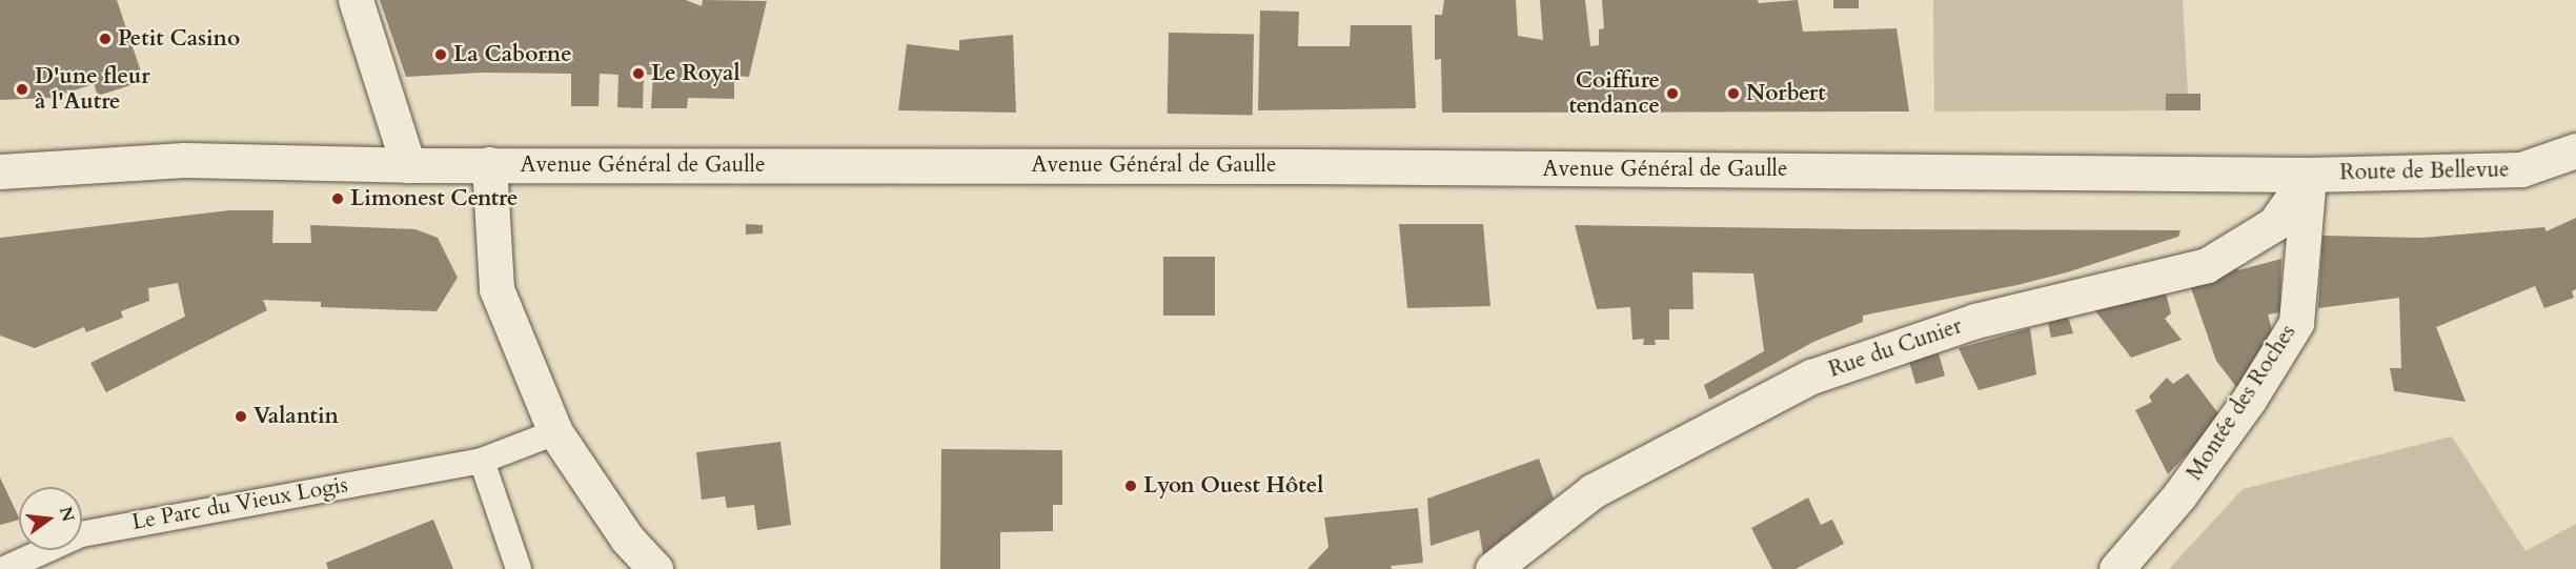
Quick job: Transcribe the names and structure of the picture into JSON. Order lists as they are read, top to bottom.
{
  "streets": {
    "main road": [
      "Avenue Général de Gaulle",
      "Route de Bellevue",
      "Rue du Cunier",
      "Montée des Roches"
    ],
    "lane": ["Le Parc du Vieux Logis"]
  },
  "crossings": [
    ["Avenue Général de Gaulle", "Route de Bellevue"],
    ["Avenue Général de Gaulle", "Rue du Cunier"],
    ["Avenue Général de Gaulle", "Montée des Roches"],
    ["Route de Bellevue", "Rue du Cunier"],
    ["Route de Bellevue", "Montée des Roches"],
    ["Rue du Cunier", "Montée des Roches"]
  ],
  "places": [
    "Petit Casino",
    "La Caborne",
    "Le Royal",
    "D'une fleur à l'Autre",
    "Coiffure tendance",
    "Norbert",
    "Limonest Centre",
    "Valantin",
    "Lyon Ouest Hôtel"
  ],
  "north": "right"
}
